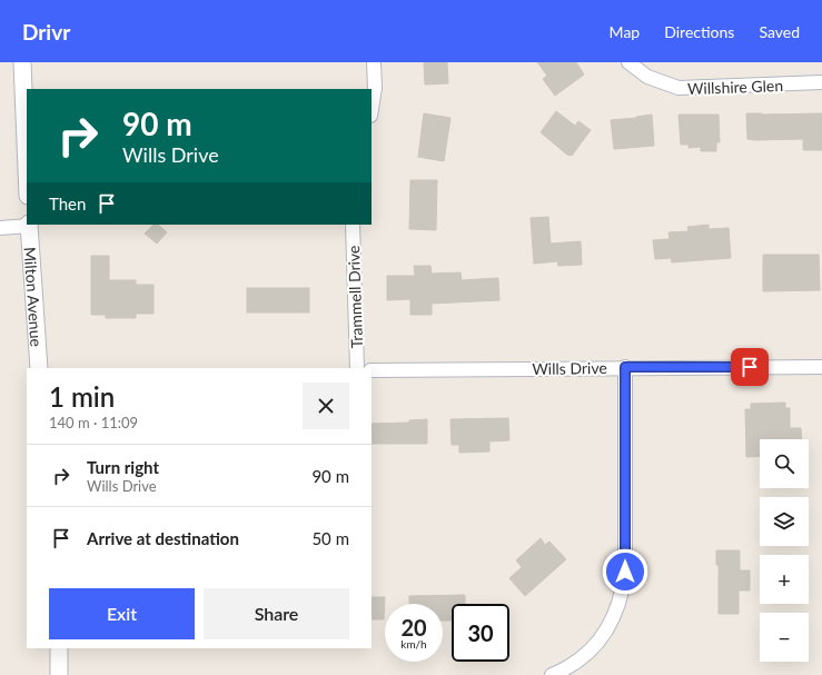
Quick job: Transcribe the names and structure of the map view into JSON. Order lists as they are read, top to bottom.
{
  "streets": {
    "street": [
      "Willshire Glen",
      "Milton Avenue",
      "Trammell Drive",
      "Wills Drive"
    ]
  },
  "page": {
    "header": "Drivr",
    "nav": ["Map", "Directions", "Saved"],
    "turn": ["90 m", "Wills Drive"],
    "then": "Then",
    "heading": ["1 min", "140 m · 11:09"],
    "map_buttons": ["+", "−"],
    "list": [
      {
        "name": "Turn right",
        "note": "Wills Drive",
        "value": "90 m"
      },
      {
        "name": "Arrive at destination",
        "value": "50 m"
      }
    ],
    "buttons": ["Exit", "Share"],
    "speed": "20 km/h",
    "limit": "30"
  }
}
